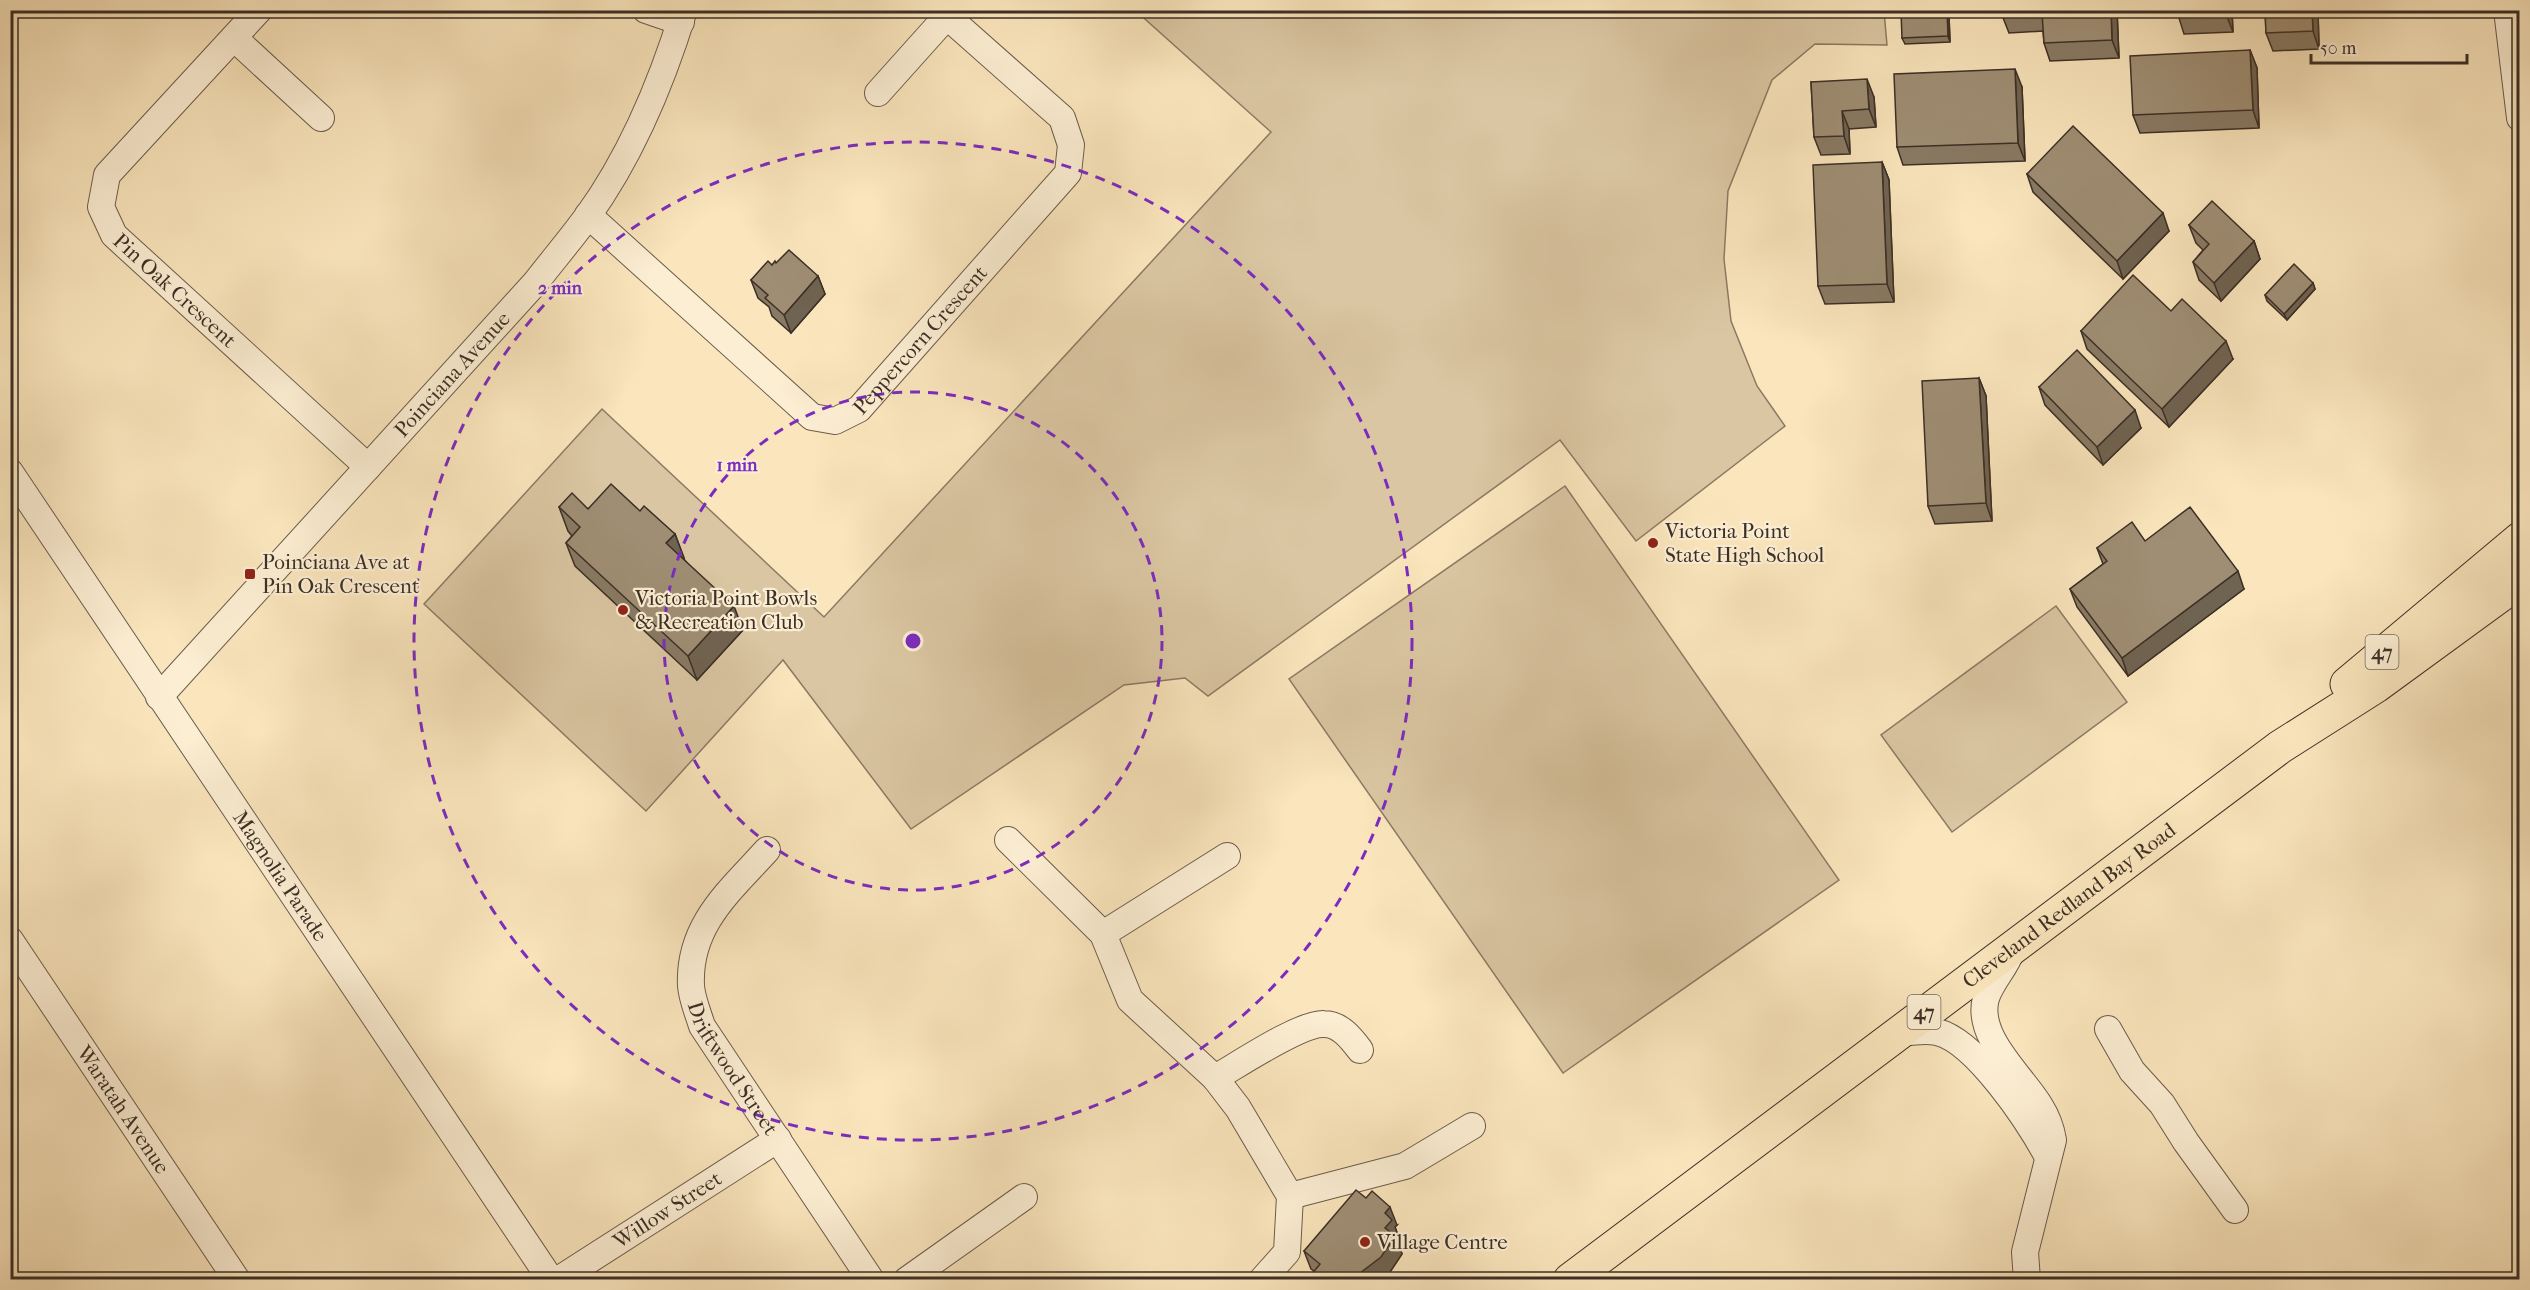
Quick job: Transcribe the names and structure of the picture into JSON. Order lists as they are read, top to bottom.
{
  "streets": {
    "highway": ["47", "Cleveland Redland Bay Road"],
    "street": [
      "Pin Oak Crescent",
      "Peppercorn Crescent",
      "Poinciana Avenue",
      "Magnolia Parade",
      "Driftwood Street",
      "Waratah Avenue",
      "Willow Street"
    ]
  },
  "crossings": [
    ["Pin Oak Crescent", "Poinciana Avenue"],
    ["Peppercorn Crescent", "Poinciana Avenue"],
    ["Poinciana Avenue", "Magnolia Parade"],
    ["Driftwood Street", "Willow Street"]
  ],
  "places": {
    "other": ["Victoria Point State High School", "Victoria Point Bowls & Recreation Club", "Village Centre"],
    "transit": ["Poinciana Ave at Pin Oak Crescent"]
  },
  "scale_bar": "50 m",
  "rings": ["2 min", "1 min"]
}
